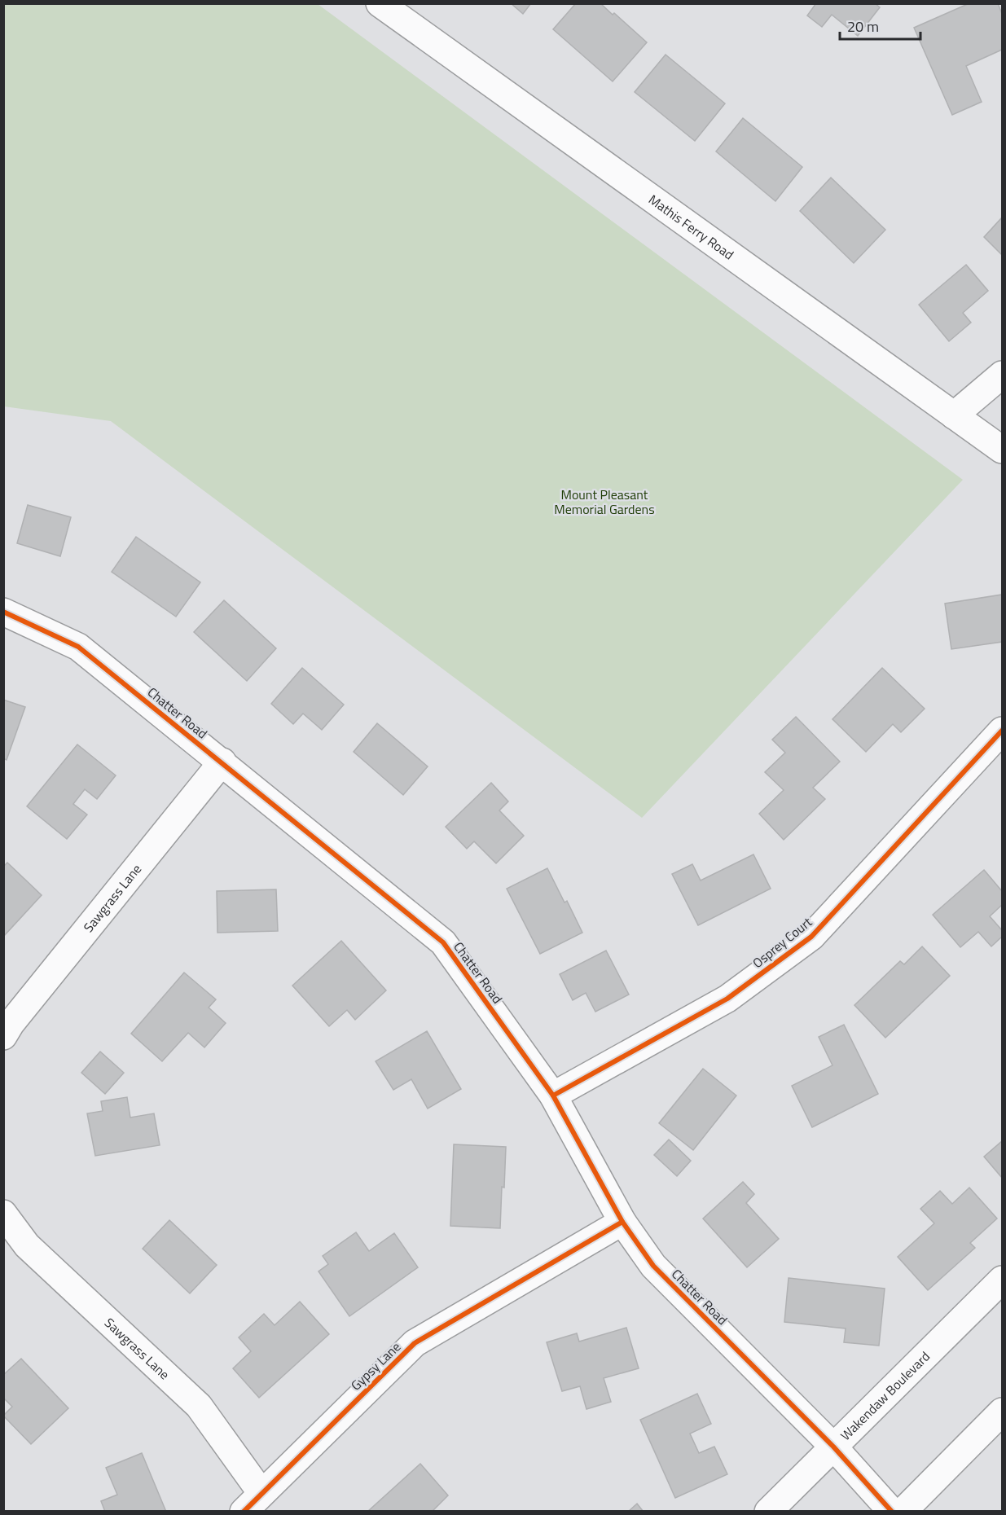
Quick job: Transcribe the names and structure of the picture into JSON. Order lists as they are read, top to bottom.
{
  "streets": {
    "street": [
      "Mathis Ferry Road",
      "Chatter Road",
      "Sawgrass Lane",
      "Osprey Court",
      "Gypsy Lane",
      "Wakendaw Boulevard"
    ]
  },
  "crossings": [
    ["Chatter Road", "Sawgrass Lane"],
    ["Chatter Road", "Osprey Court"],
    ["Chatter Road", "Gypsy Lane"],
    ["Chatter Road", "Wakendaw Boulevard"],
    ["Sawgrass Lane", "Gypsy Lane"]
  ],
  "parks": ["Mount Pleasant Memorial Gardens"],
  "scale_bar": "20 m"
}
